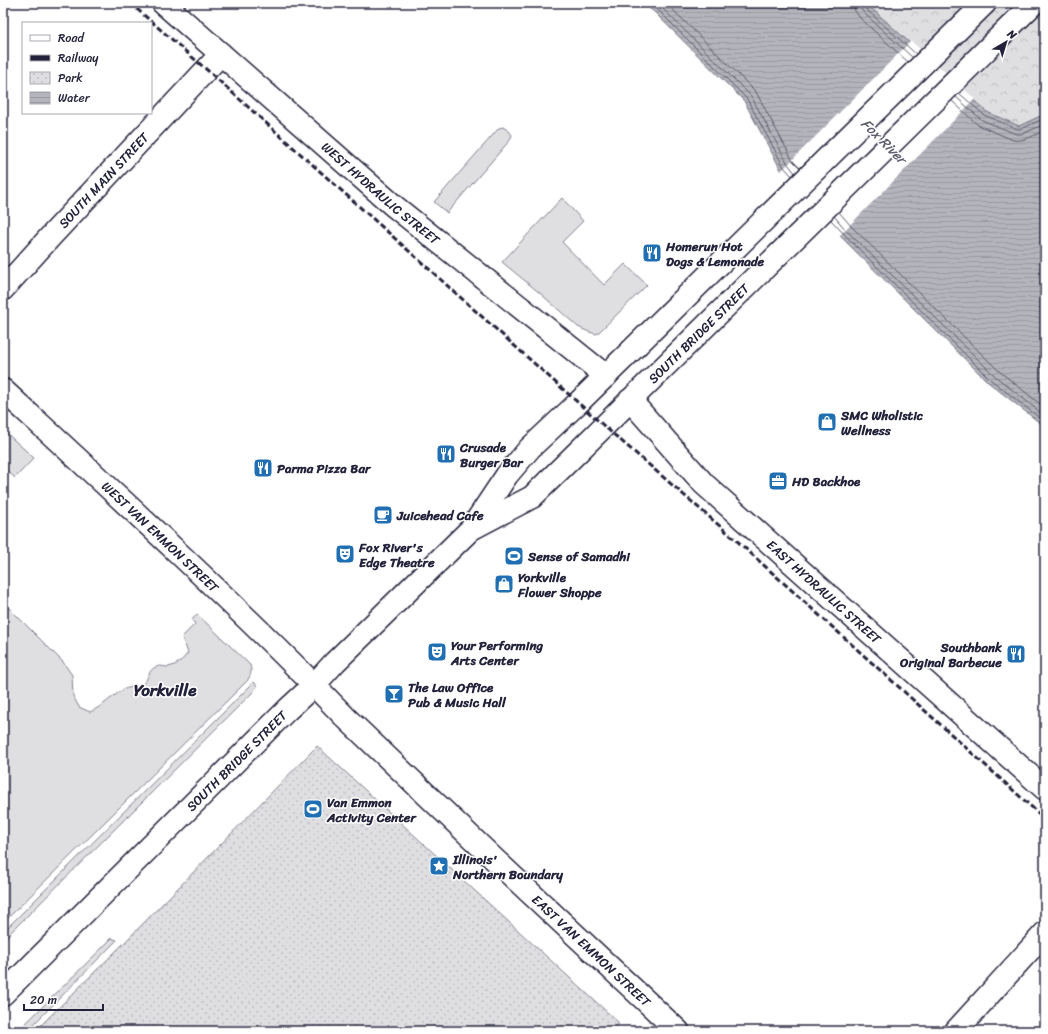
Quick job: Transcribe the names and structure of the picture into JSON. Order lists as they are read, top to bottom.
{
  "streets": {
    "main road": [
      "SOUTH MAIN STREET",
      "WEST HYDRAULIC STREET",
      "SOUTH BRIDGE STREET",
      "WEST VAN EMMON STREET",
      "EAST HYDRAULIC STREET",
      "EAST VAN EMMON STREET"
    ]
  },
  "crossings": [
    ["SOUTH MAIN STREET", "WEST HYDRAULIC STREET"],
    ["WEST HYDRAULIC STREET", "SOUTH BRIDGE STREET"],
    ["SOUTH BRIDGE STREET", "WEST VAN EMMON STREET"],
    ["SOUTH BRIDGE STREET", "EAST HYDRAULIC STREET"],
    ["SOUTH BRIDGE STREET", "EAST VAN EMMON STREET"],
    ["WEST VAN EMMON STREET", "EAST VAN EMMON STREET"]
  ],
  "districts": ["Yorkville"],
  "water": ["Fox River"],
  "places": {
    "restaurant": [
      "Homerun Hot Dogs & Lemonade",
      "Crusade Burger Bar",
      "Parma Pizza Bar",
      "Southbank Original Barbecue"
    ],
    "shop": ["SMC Wholistic Wellness", "Yorkville Flower Shoppe"],
    "office": ["HD Backhoe"],
    "cafe": ["Juicehead Cafe"],
    "theatre": ["Fox River's Edge Theatre", "Your Performing Arts Center"],
    "sports": ["Sense of Samadhi", "Van Emmon Activity Center"],
    "bar": ["The Law Office Pub & Music Hall"],
    "place": ["Illinois' Northern Boundary"]
  },
  "legend": [
    "Road",
    "Railway",
    "Park",
    "Water"
  ],
  "scale_bar": "20 m",
  "north": "top right"
}
